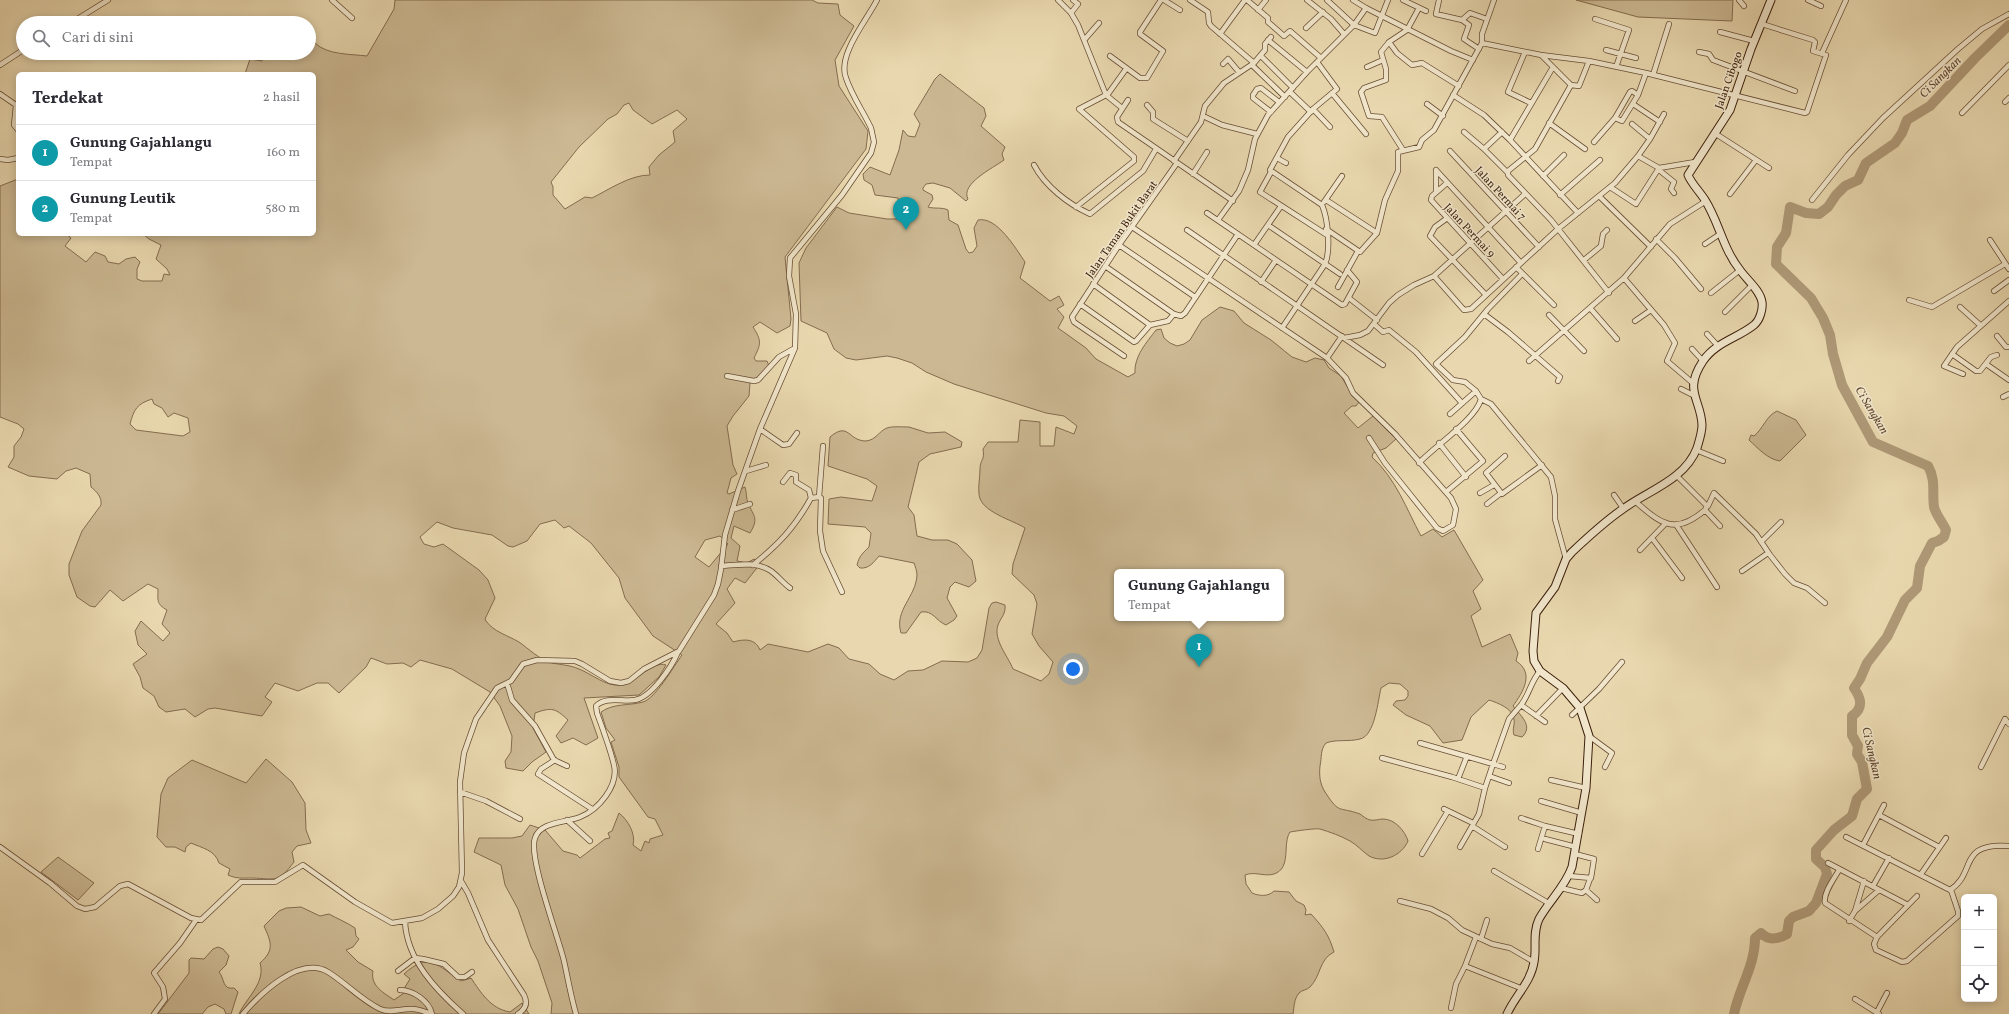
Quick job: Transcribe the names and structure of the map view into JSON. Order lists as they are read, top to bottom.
{
  "streets": {
    "street": [
      "Jalan Cibogo",
      "Jalan Permai 7",
      "Jalan Taman Bukit Barat",
      "Jalan Permai 9"
    ]
  },
  "water": ["Ci Sangkan"],
  "page": {
    "search": "Cari di sini",
    "heading": ["Terdekat", "2 hasil"],
    "list": [
      {
        "mark": "1",
        "name": "Gunung Gajahlangu",
        "note": "Tempat",
        "value": "160 m"
      },
      {
        "mark": "2",
        "name": "Gunung Leutik",
        "note": "Tempat",
        "value": "580 m"
      }
    ],
    "pins": ["2", "1"],
    "popup": ["Gunung Gajahlangu", "Tempat"],
    "map_buttons": ["+", "−"]
  }
}
